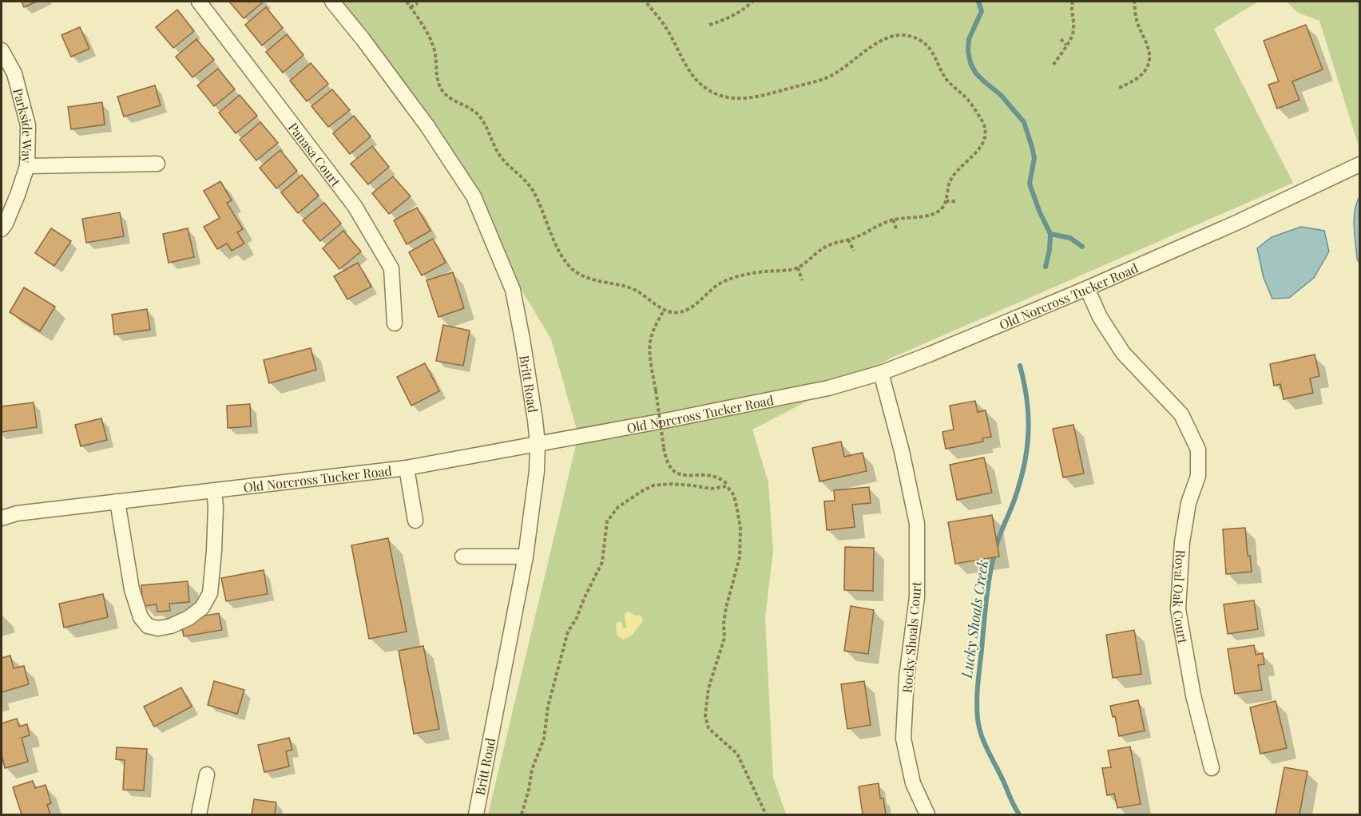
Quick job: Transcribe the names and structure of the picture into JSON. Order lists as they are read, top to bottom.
{
  "streets": {
    "street": [
      "Parkside Way",
      "Panasa Court",
      "Old Norcross Tucker Road",
      "Britt Road",
      "Royal Oak Court",
      "Rocky Shoals Court"
    ]
  },
  "crossings": [
    ["Old Norcross Tucker Road", "Britt Road"],
    ["Old Norcross Tucker Road", "Royal Oak Court"],
    ["Old Norcross Tucker Road", "Rocky Shoals Court"]
  ],
  "water": ["Lucky Shoals Creek"]
}
